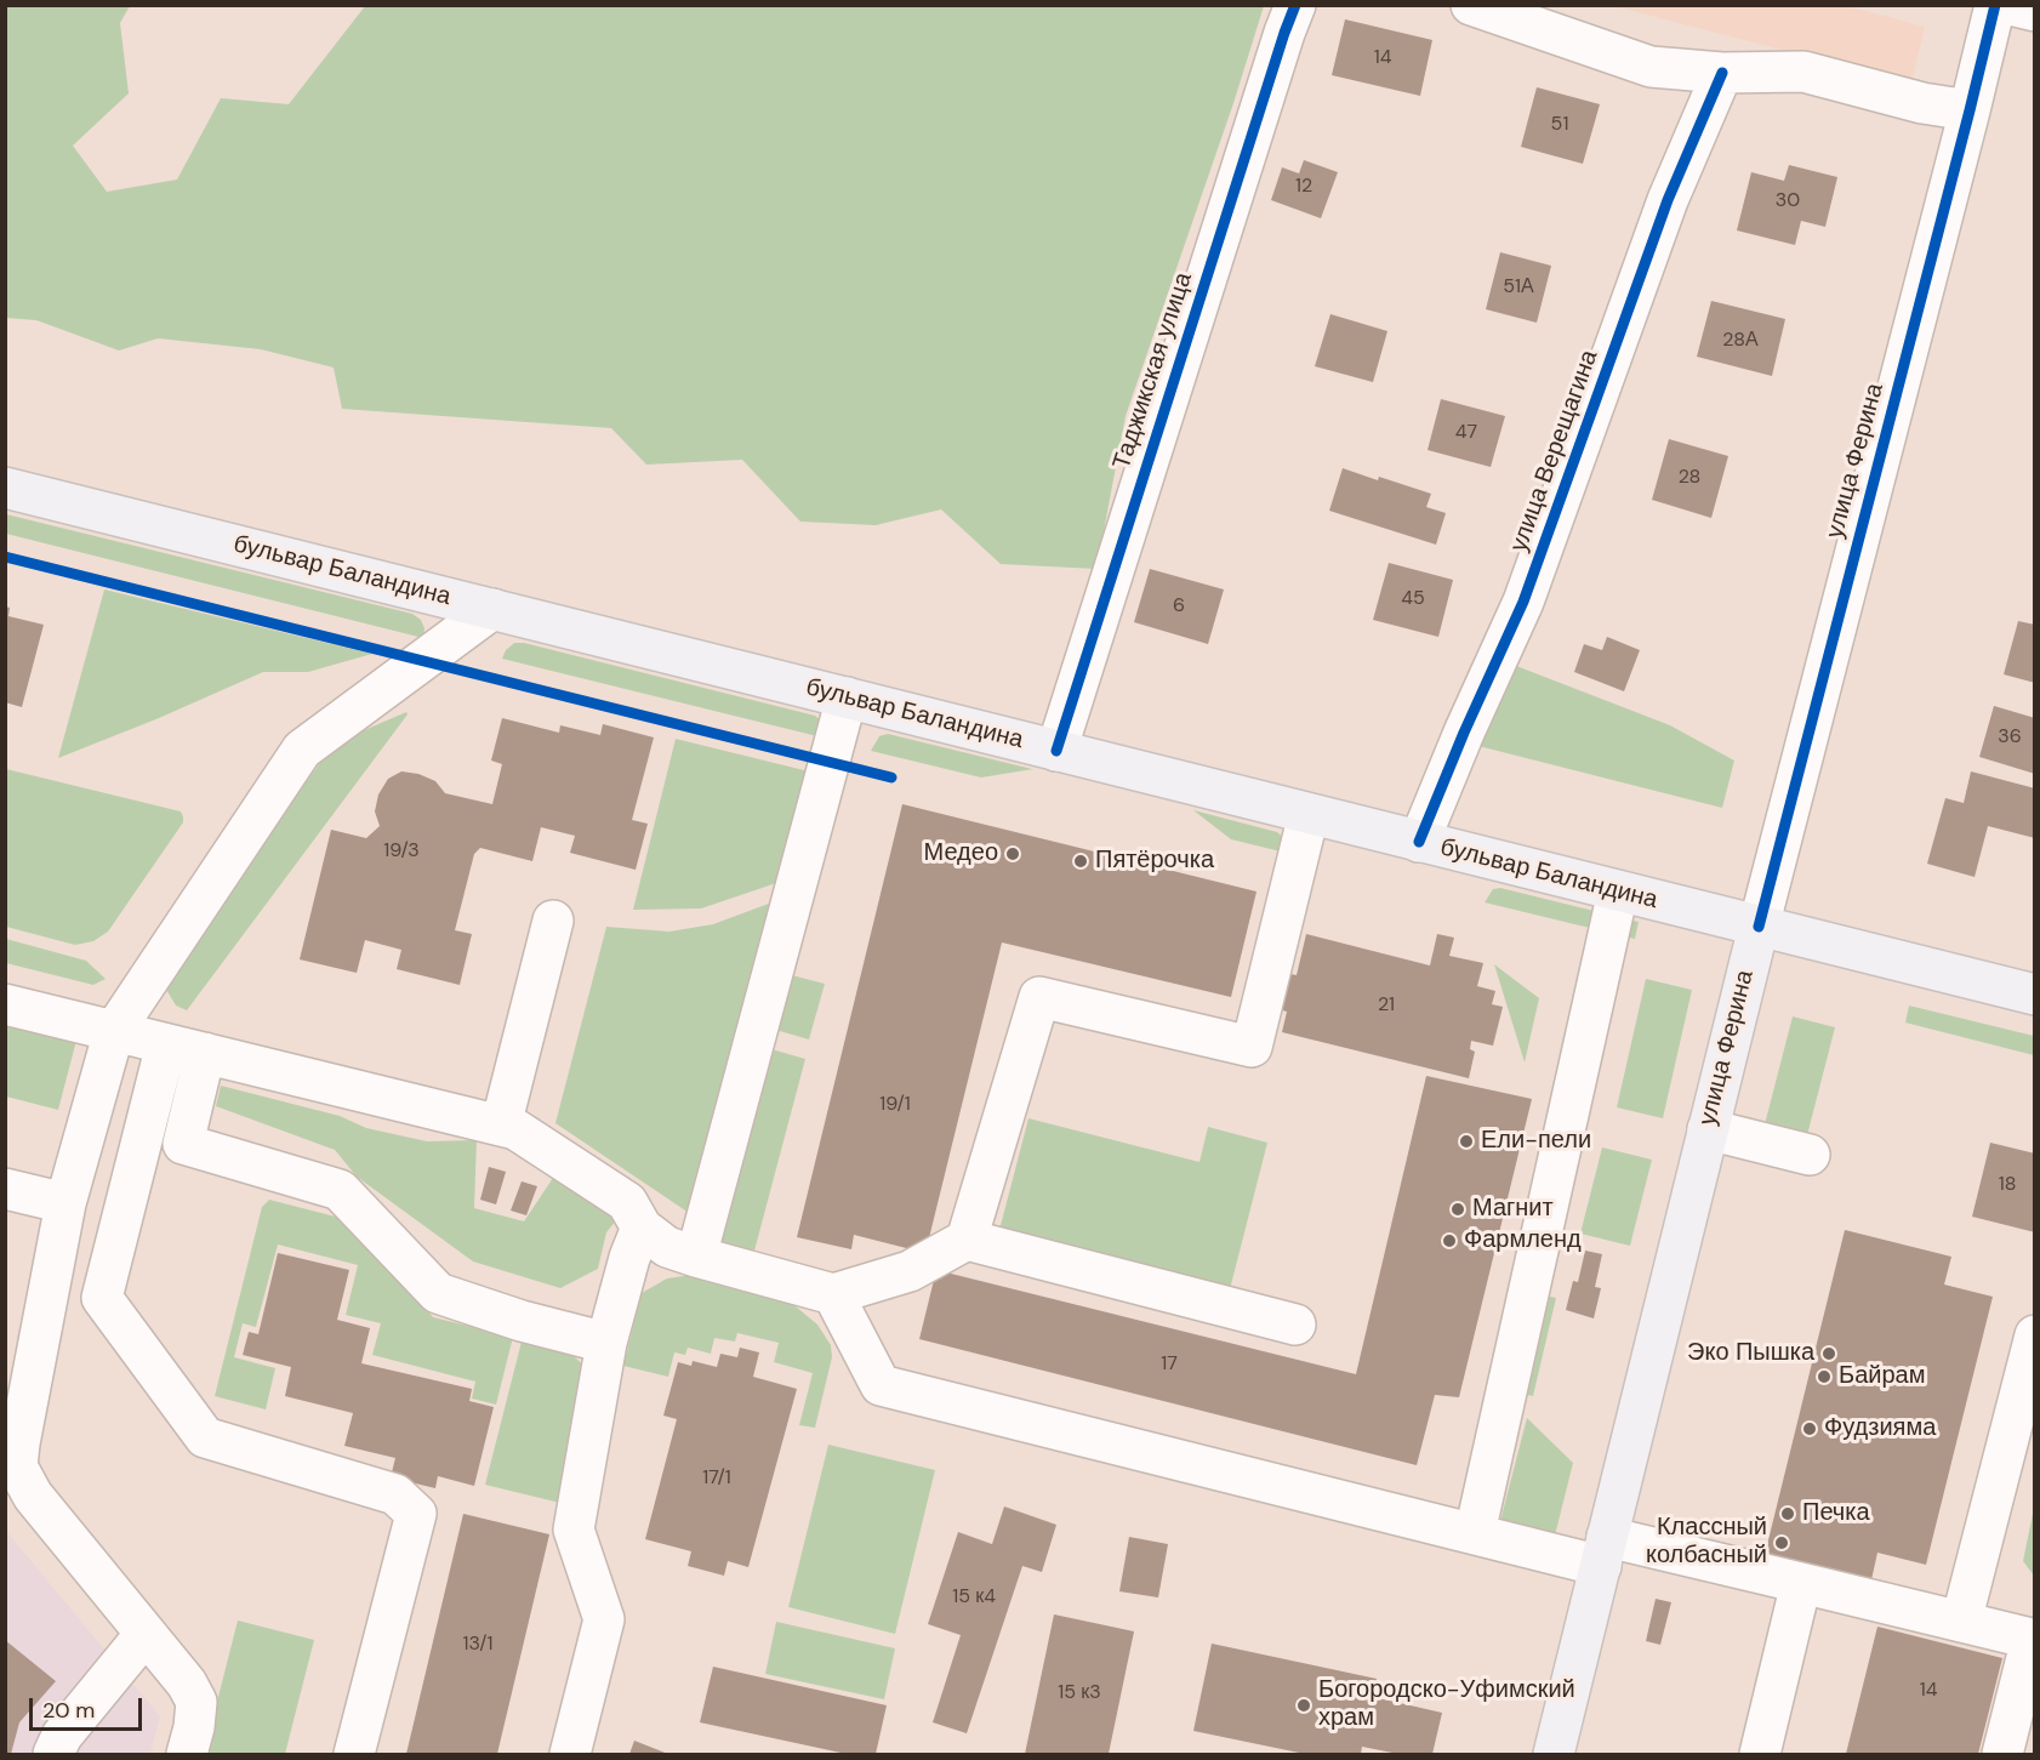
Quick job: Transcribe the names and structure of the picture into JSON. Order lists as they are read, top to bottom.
{
  "streets": {
    "main road": ["улица Ферина", "бульвар Баландина"],
    "street": ["Таджикская улица", "улица Верещагина"]
  },
  "crossings": [
    ["Таджикская улица", "бульвар Баландина"],
    ["улица Верещагина", "бульвар Баландина"],
    ["улица Ферина", "бульвар Баландина"]
  ],
  "places": [
    "Медео",
    "Пятёрочка",
    "Ели-пели",
    "Магнит",
    "Фармленд",
    "Эко Пышка",
    "Байрам",
    "Фудзияма",
    "Печка",
    "Классный колбасный",
    "Богородско-Уфимский храм"
  ],
  "house_numbers": [
    "14",
    "51",
    "12",
    "30",
    "51А",
    "28А",
    "47",
    "28",
    "45",
    "6",
    "36",
    "19/3",
    "21",
    "19/1",
    "18",
    "17",
    "17/1",
    "15 к4",
    "13/1",
    "14",
    "15 к3"
  ],
  "scale_bar": "20 m"
}
